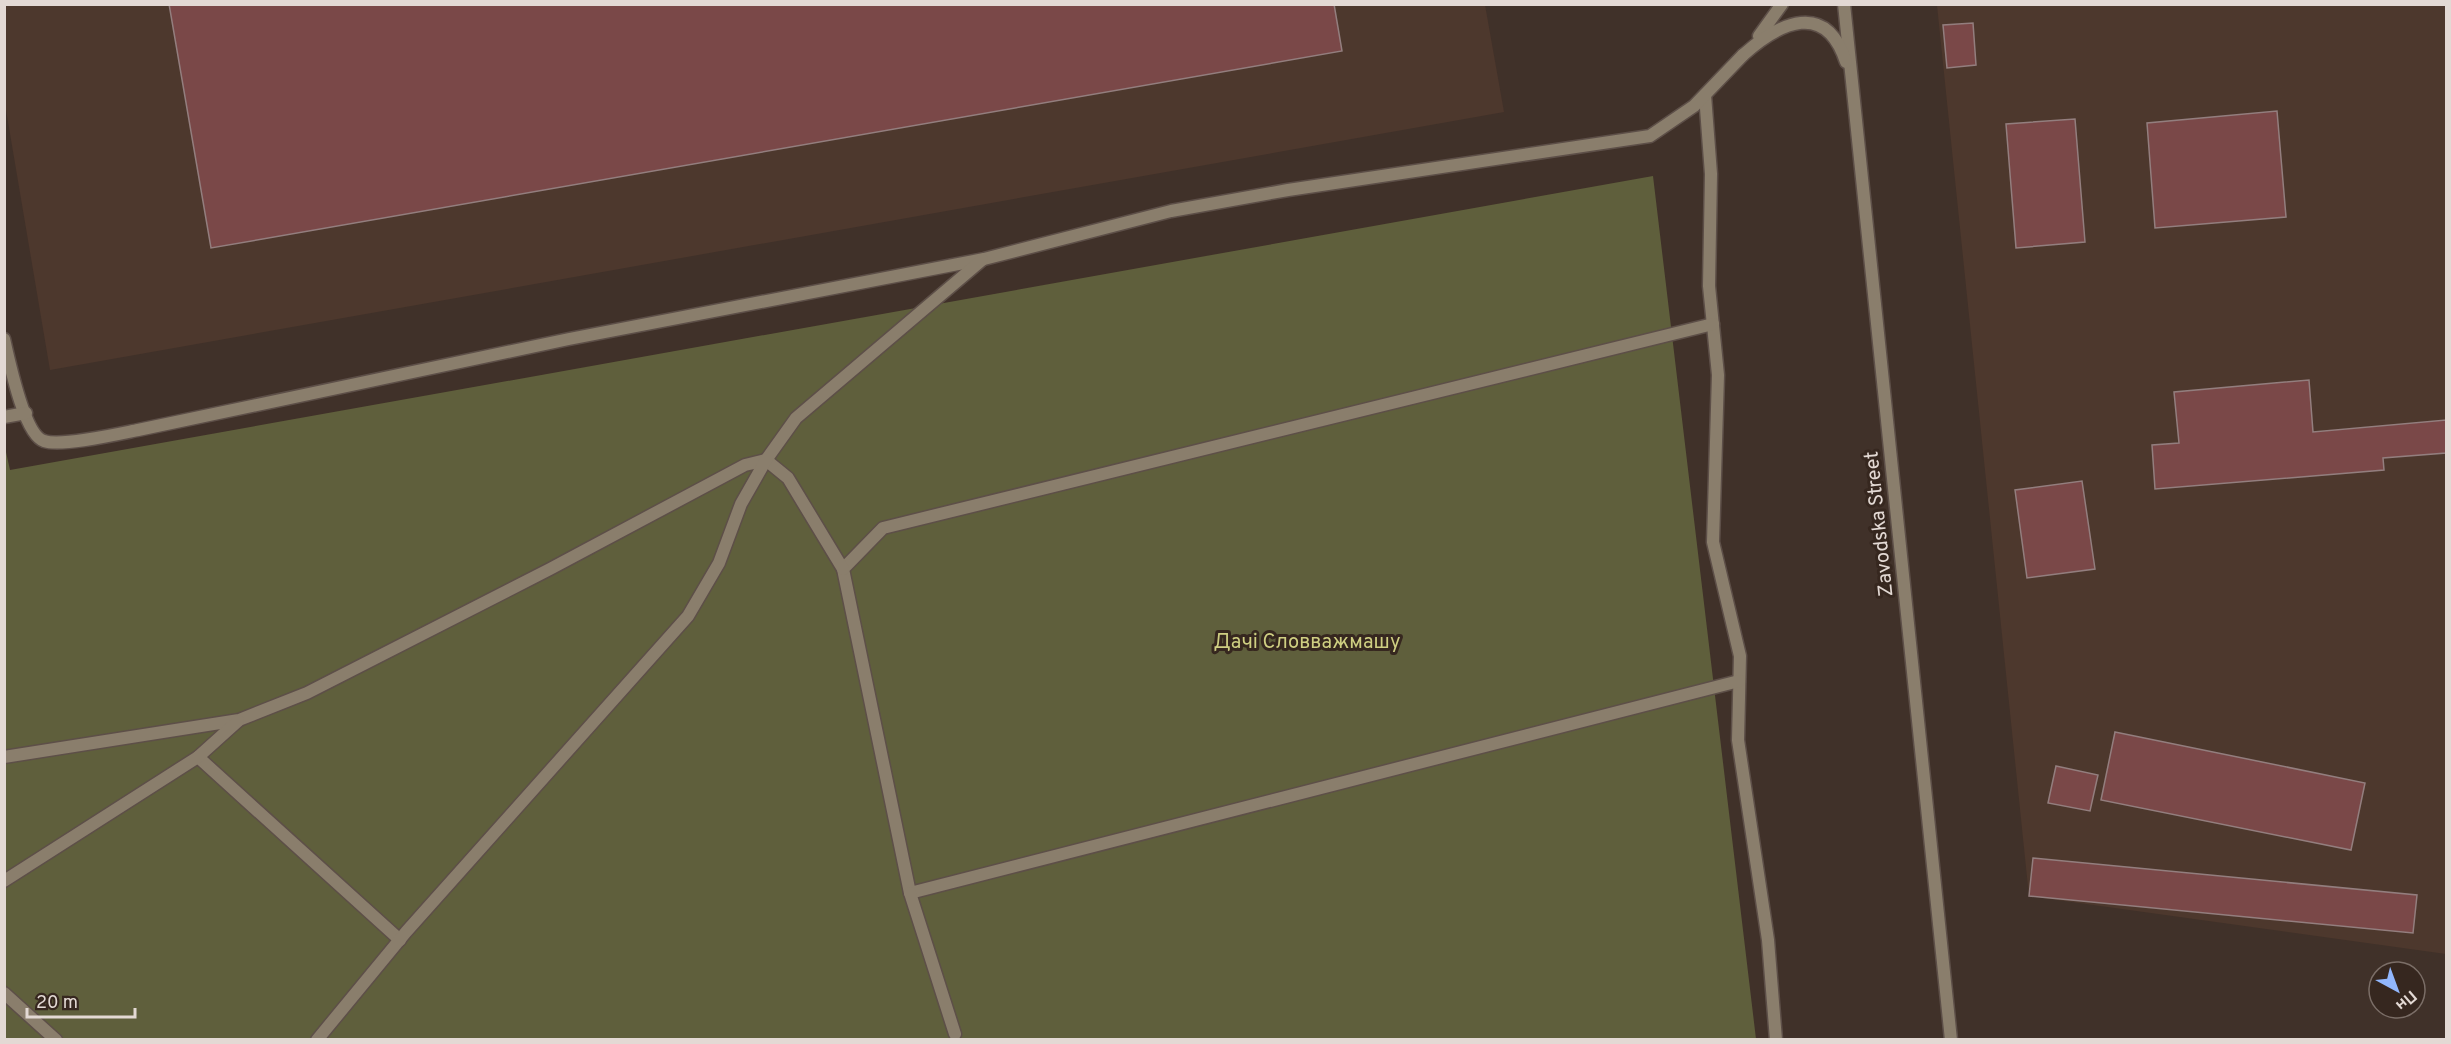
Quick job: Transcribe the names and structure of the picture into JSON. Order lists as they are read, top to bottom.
{
  "streets": {
    "street": ["Zavodska Street"]
  },
  "parks": ["Дачі Словважмашу"],
  "scale_bar": "20 m",
  "north": "bottom right"
}
